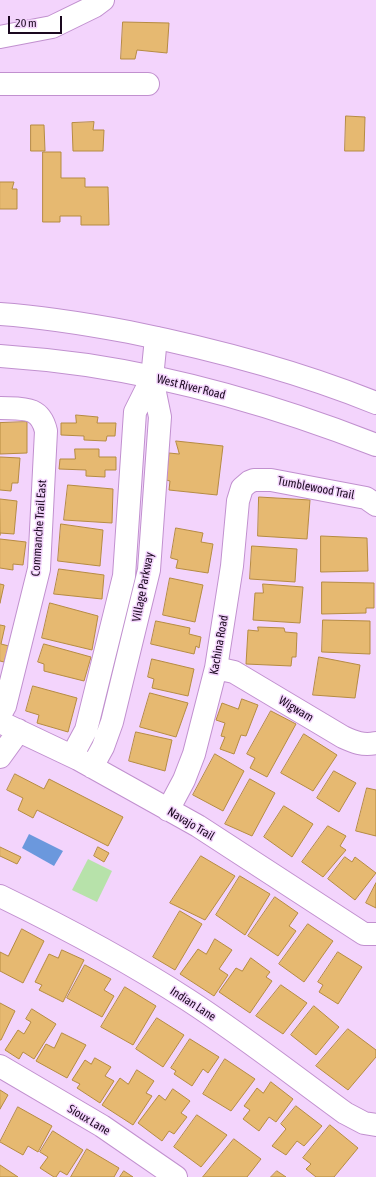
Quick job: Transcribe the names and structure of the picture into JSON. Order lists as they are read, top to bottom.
{
  "streets": {
    "street": [
      "West River Road",
      "Tumblewood Trail",
      "Commanche Trail East",
      "Village Parkway",
      "Kachina Road",
      "Wigwam",
      "Navajo Trail",
      "Indian Lane",
      "Sioux Lane"
    ]
  },
  "crossings": [
    ["West River Road", "Village Parkway"],
    ["Tumblewood Trail", "Kachina Road"],
    ["Village Parkway", "Navajo Trail"],
    ["Kachina Road", "Wigwam"],
    ["Kachina Road", "Navajo Trail"]
  ],
  "scale_bar": "20 m"
}
